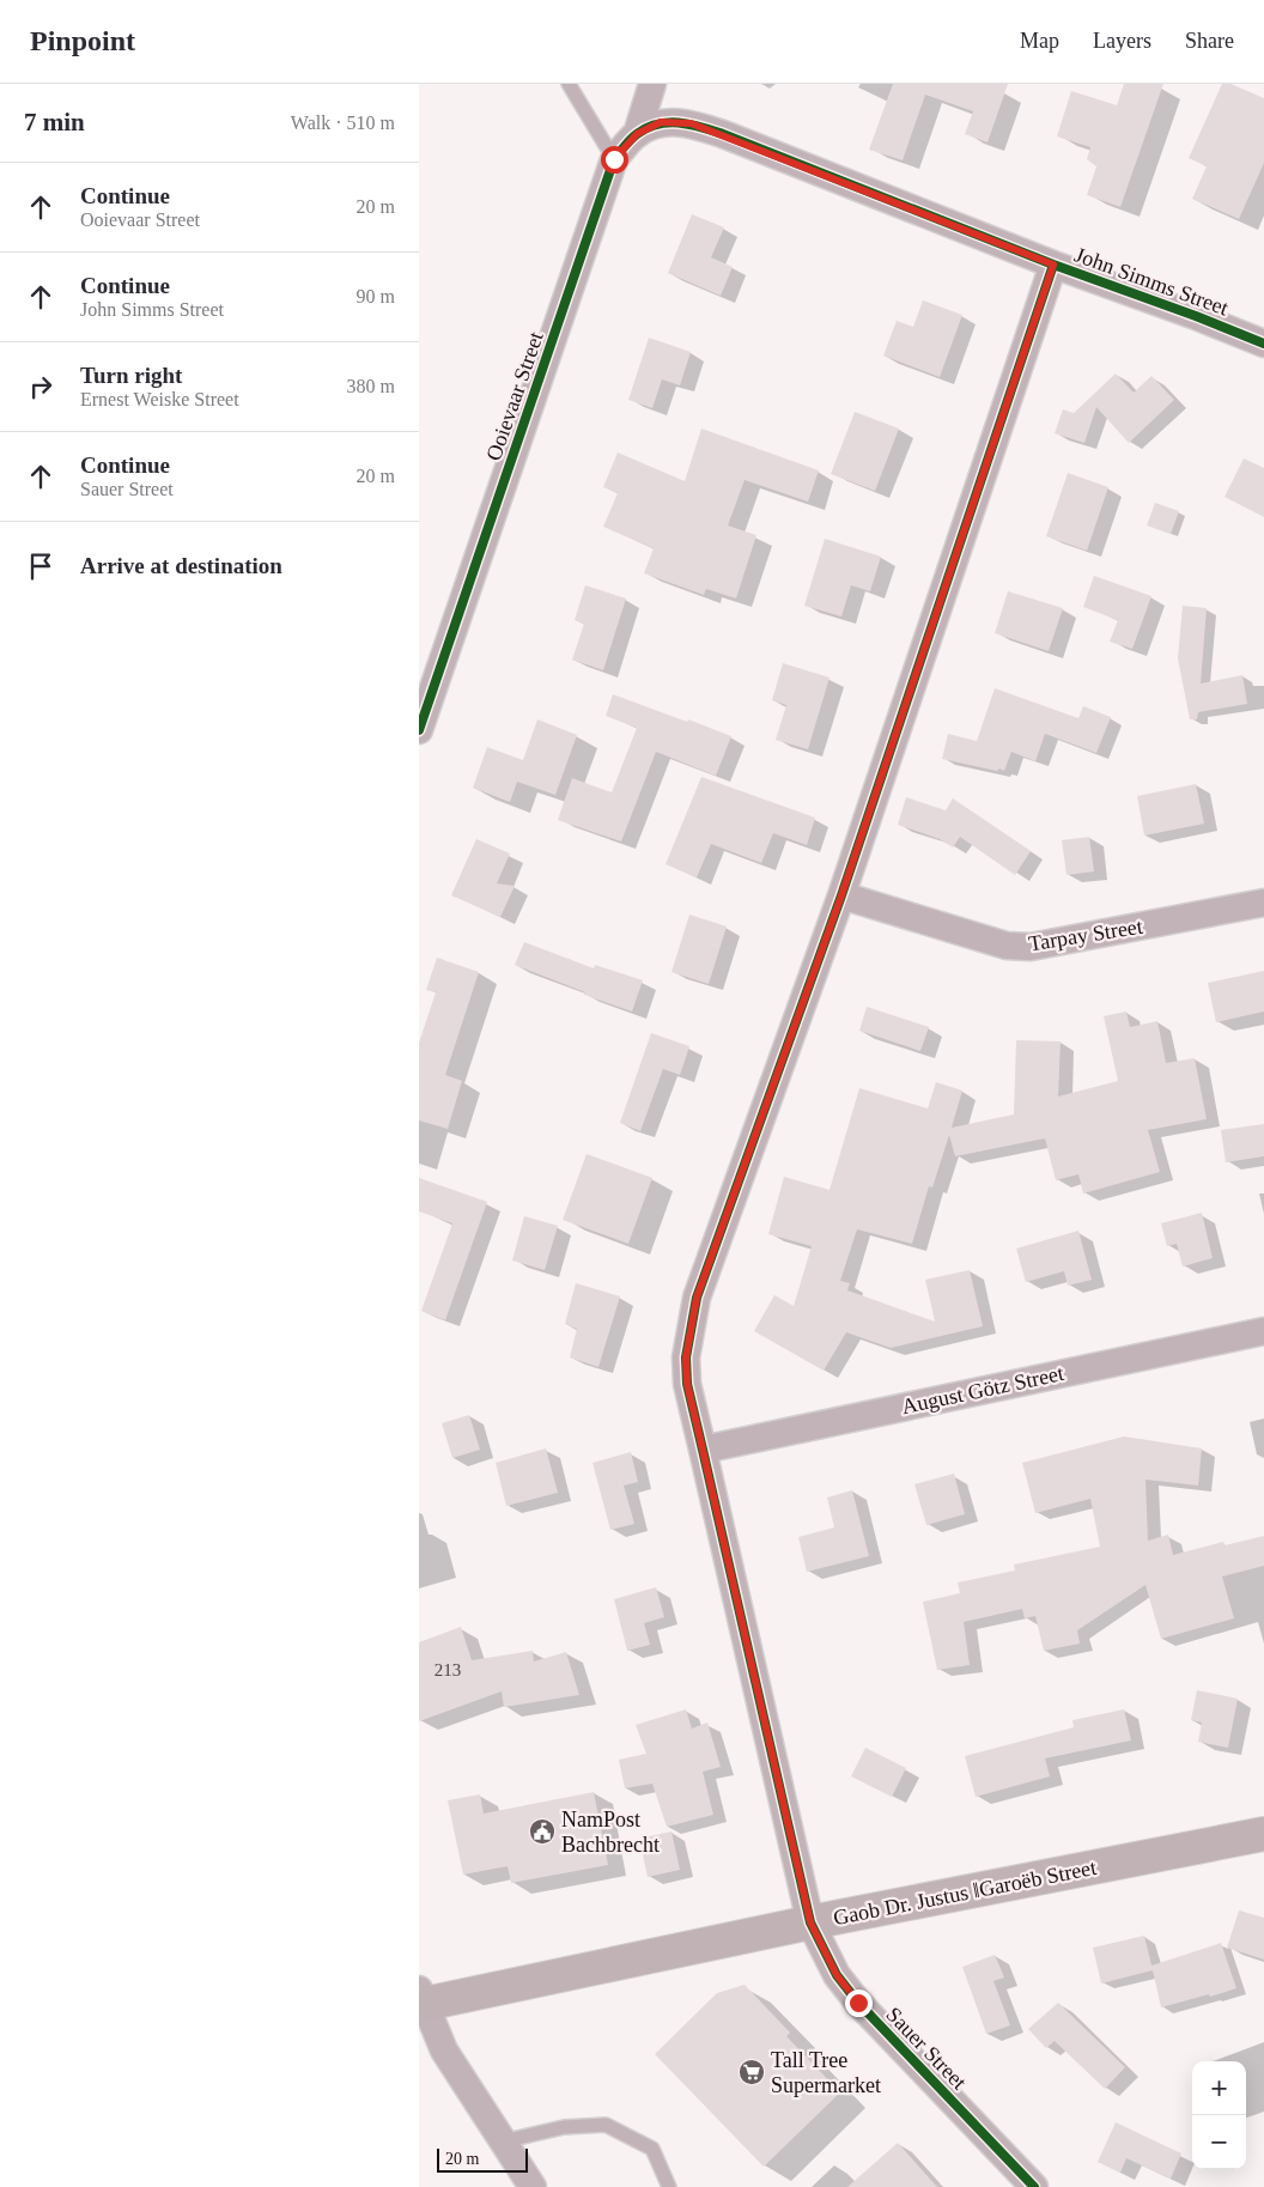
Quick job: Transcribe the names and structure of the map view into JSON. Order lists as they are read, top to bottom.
{
  "streets": {
    "street": [
      "John Simms Street",
      "Ooievaar Street",
      "Tarpay Street",
      "August Götz Street",
      "Gaob Dr. Justus ǁGaroëb Street",
      "Sauer Street"
    ]
  },
  "crossings": [
    ["John Simms Street", "Ooievaar Street"],
    ["John Simms Street", "Sauer Street"],
    ["Tarpay Street", "Sauer Street"],
    ["August Götz Street", "Sauer Street"],
    ["Gaob Dr. Justus ǁGaroëb Street", "Sauer Street"]
  ],
  "places": {
    "public building": ["NamPost Bachbrecht"],
    "supermarket": ["Tall Tree Supermarket"]
  },
  "house_numbers": ["213"],
  "scale_bar": "20 m",
  "page": {
    "header": "Pinpoint",
    "nav": ["Map", "Layers", "Share"],
    "heading": ["7 min", "Walk · 510 m"],
    "list": [
      ["Continue", "Ooievaar Street", "20 m"],
      ["Continue", "John Simms Street", "90 m"],
      ["Turn right", "Ernest Weiske Street", "380 m"],
      ["Continue", "Sauer Street", "20 m"],
      "Arrive at destination"
    ],
    "map_buttons": ["+", "−"],
    "scale": "20 m"
  }
}
